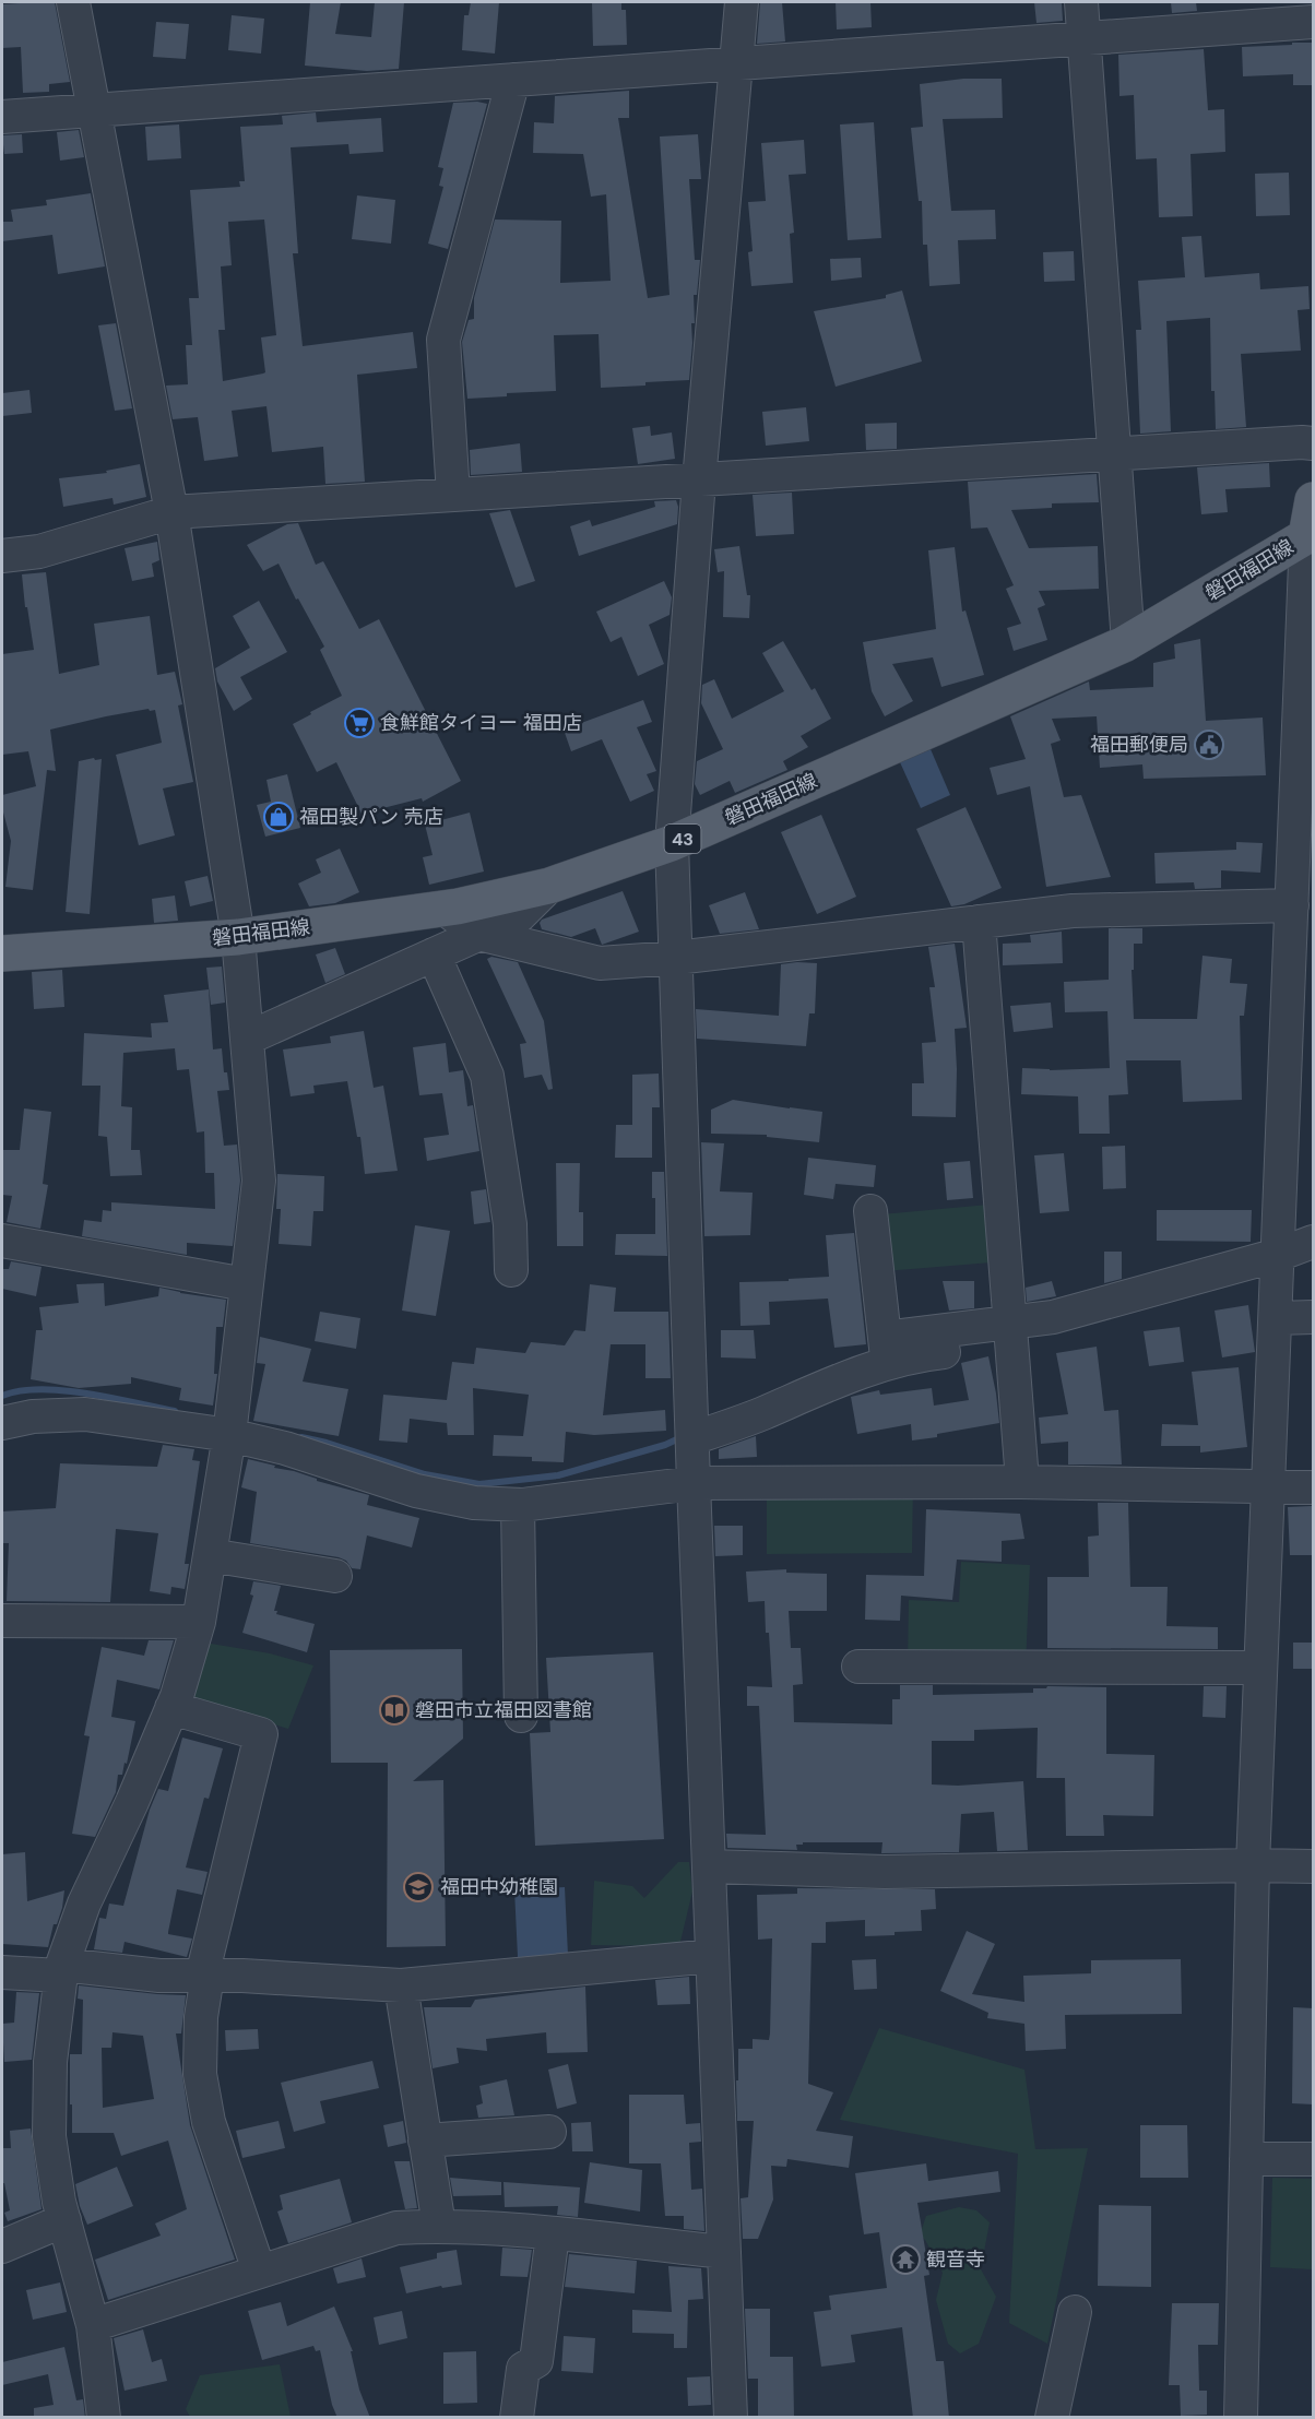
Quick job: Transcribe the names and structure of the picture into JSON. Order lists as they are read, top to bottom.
{
  "streets": {
    "main road": ["磐田福田線", "43"]
  },
  "places": {
    "supermarket": ["食鮮館タイヨー 福田店"],
    "public building": ["福田郵便局"],
    "shop": ["福田製パン 売店"],
    "library": ["磐田市立福田図書館"],
    "school or university": ["福田中幼稚園"],
    "temple": ["観音寺"]
  }
}
